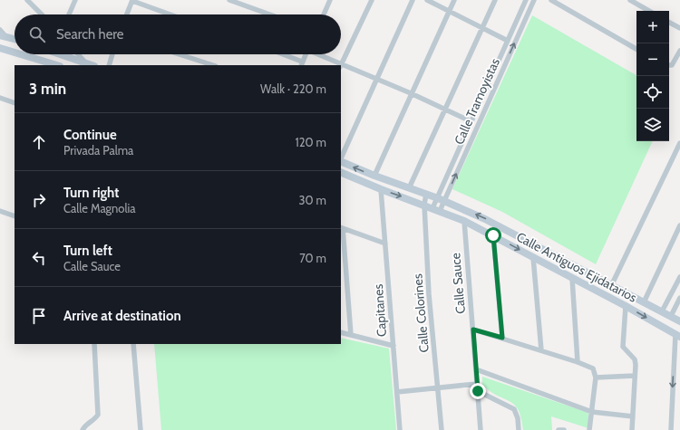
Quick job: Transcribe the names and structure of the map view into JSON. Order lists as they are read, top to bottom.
{
  "streets": {
    "street": [
      "Calle Tramoyistas",
      "Calle Antiguos Ejidatarios",
      "Calle Sauce",
      "Capitanes",
      "Calle Colorines"
    ]
  },
  "crossings": [
    ["Calle Tramoyistas", "Calle Antiguos Ejidatarios"],
    ["Calle Antiguos Ejidatarios", "Calle Sauce"],
    ["Calle Antiguos Ejidatarios", "Capitanes"],
    ["Calle Antiguos Ejidatarios", "Calle Colorines"]
  ],
  "page": {
    "map_buttons": ["+", "−"],
    "search": "Search here",
    "heading": ["3 min", "Walk · 220 m"],
    "list": [
      ["Continue", "Privada Palma", "120 m"],
      ["Turn right", "Calle Magnolia", "30 m"],
      ["Turn left", "Calle Sauce", "70 m"],
      "Arrive at destination"
    ]
  }
}
